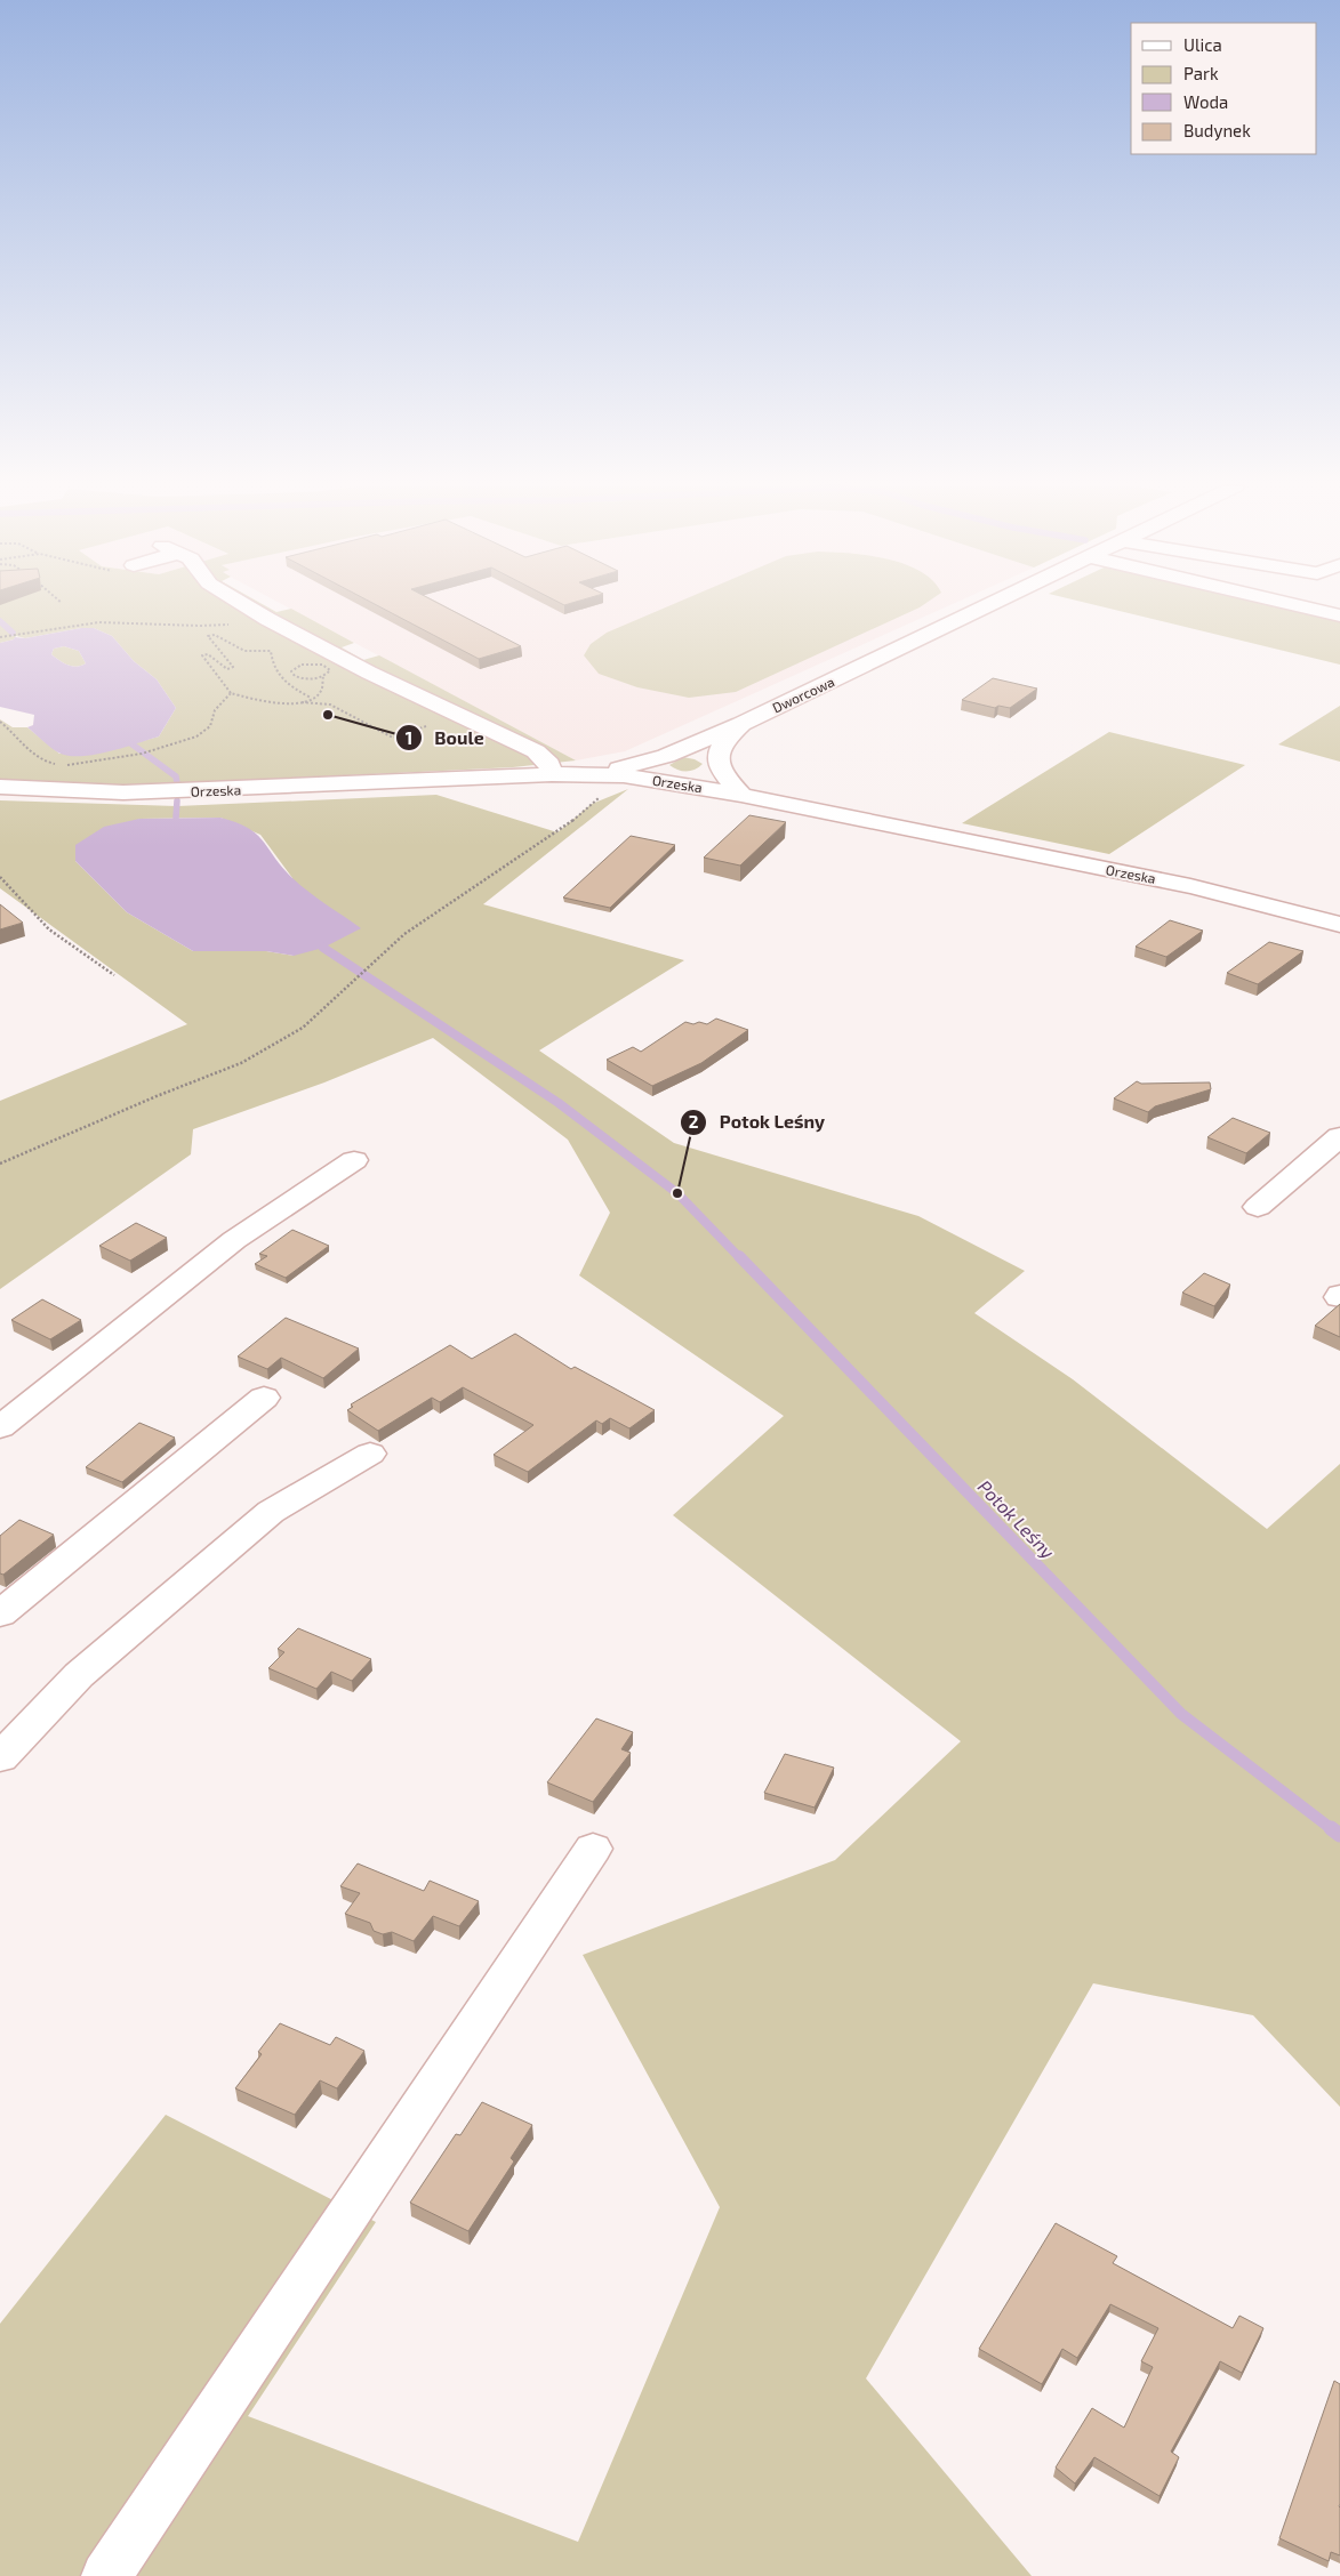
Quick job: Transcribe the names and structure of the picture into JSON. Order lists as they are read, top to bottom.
{
  "streets": {
    "street": ["Dworcowa", "Orzeska"]
  },
  "crossings": [
    ["Dworcowa", "Orzeska"]
  ],
  "water": ["Potok Leśny"],
  "places": ["Boule", "Potok Leśny"],
  "legend": [
    "Ulica",
    "Park",
    "Woda",
    "Budynek"
  ]
}
